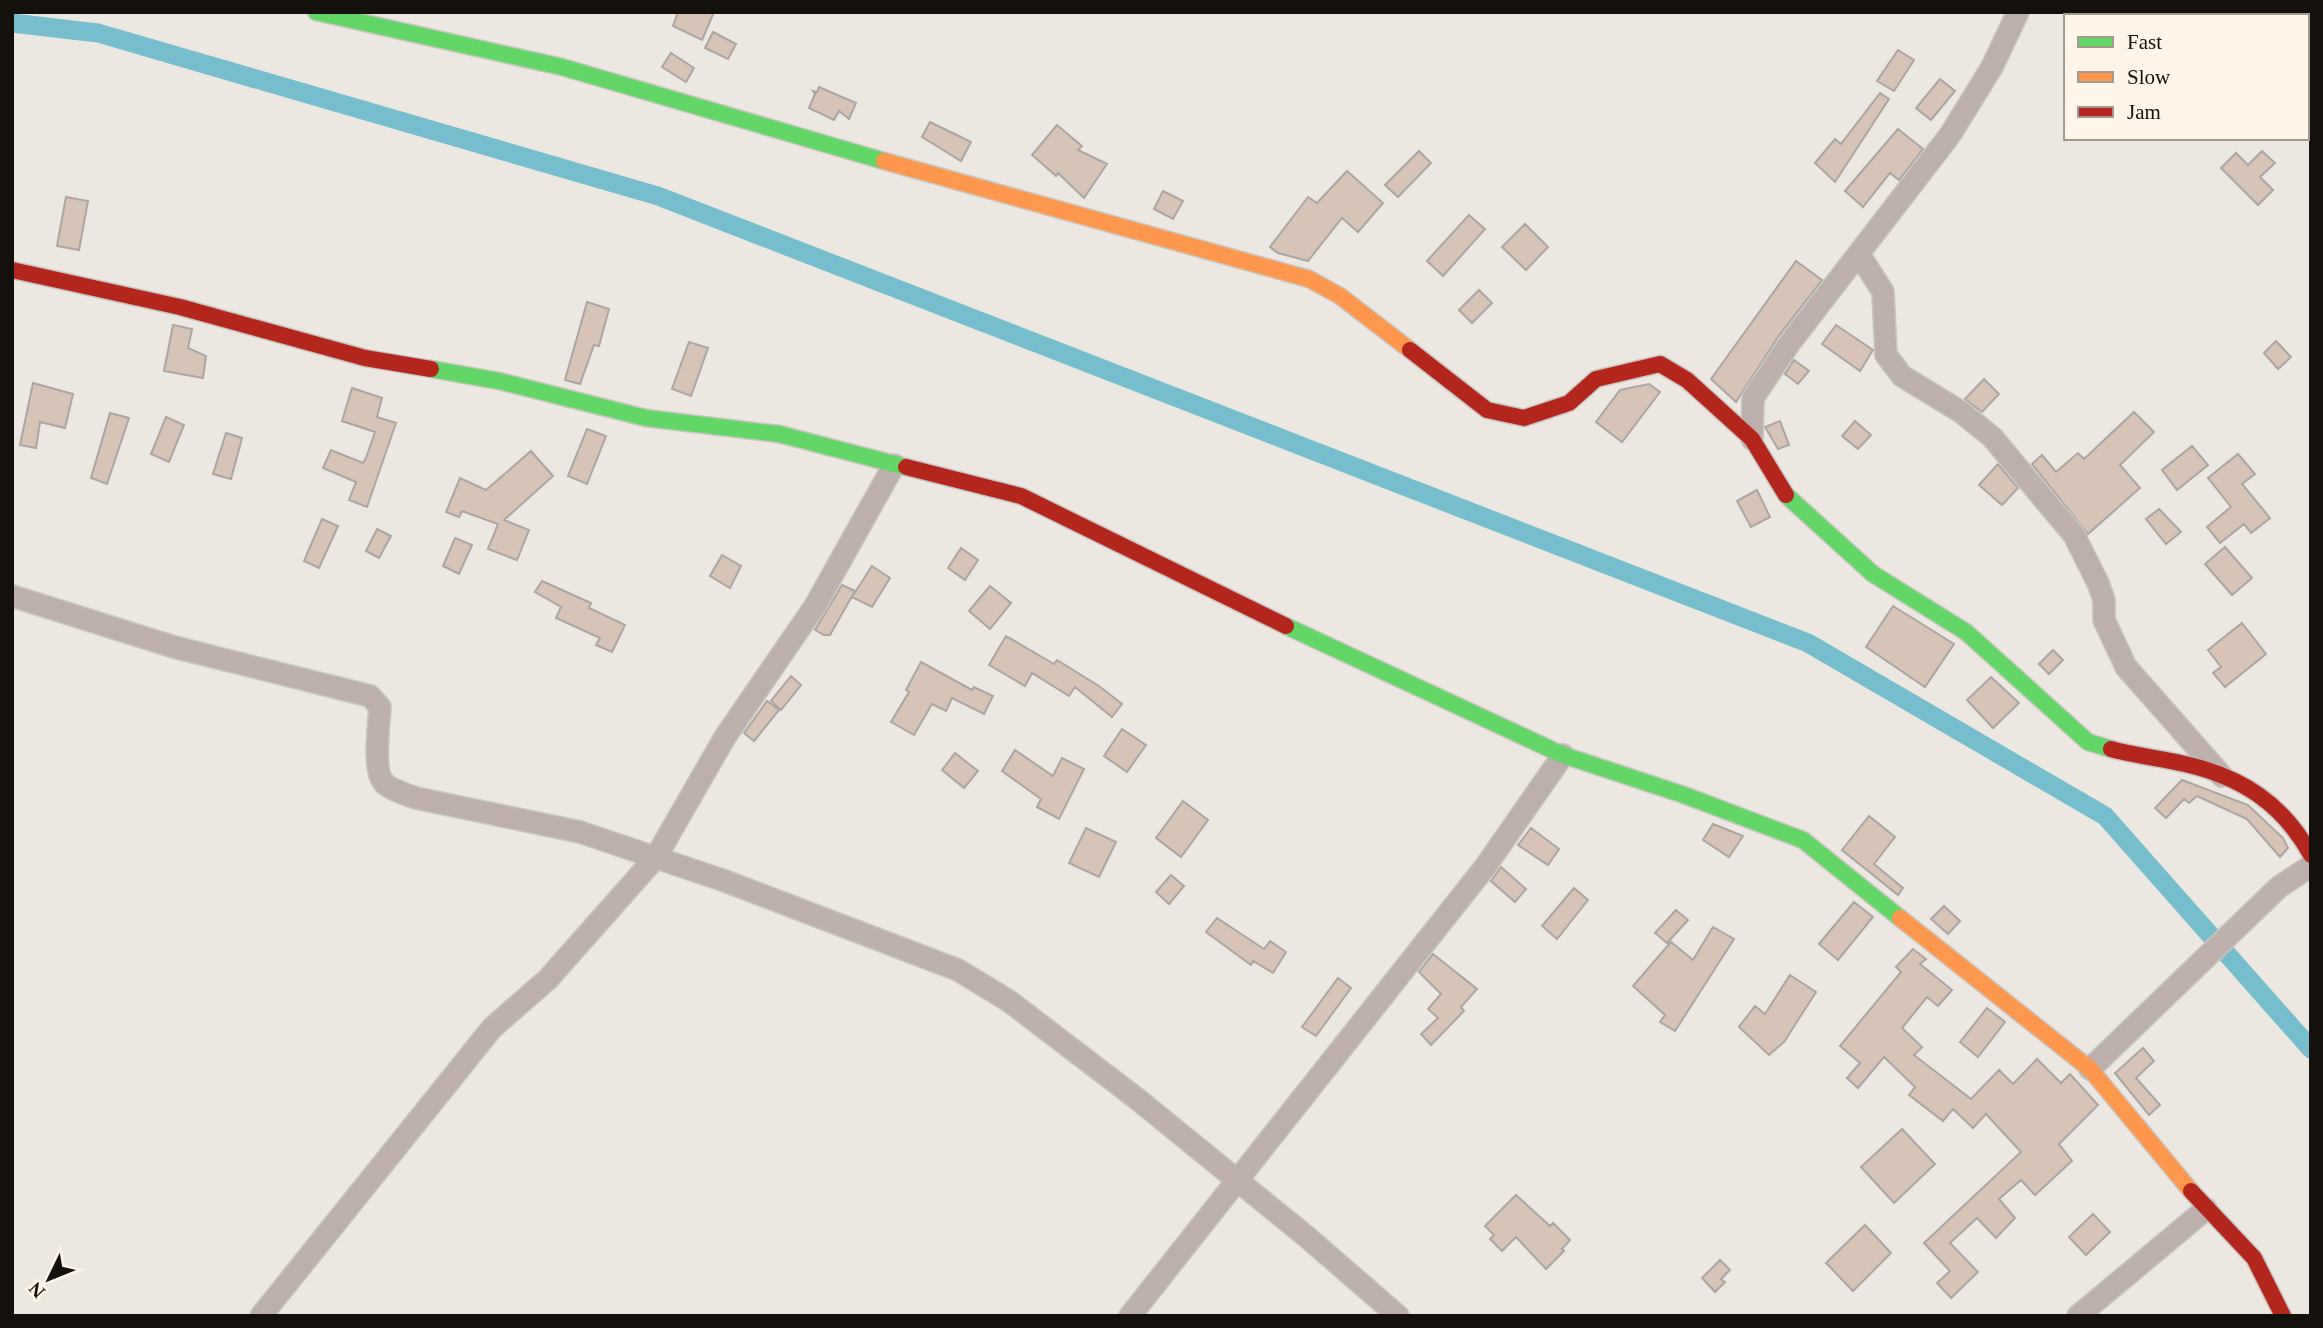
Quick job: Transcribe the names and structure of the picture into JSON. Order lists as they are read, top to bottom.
{
  "legend": ["Fast", "Slow", "Jam"],
  "north": "bottom left"
}
